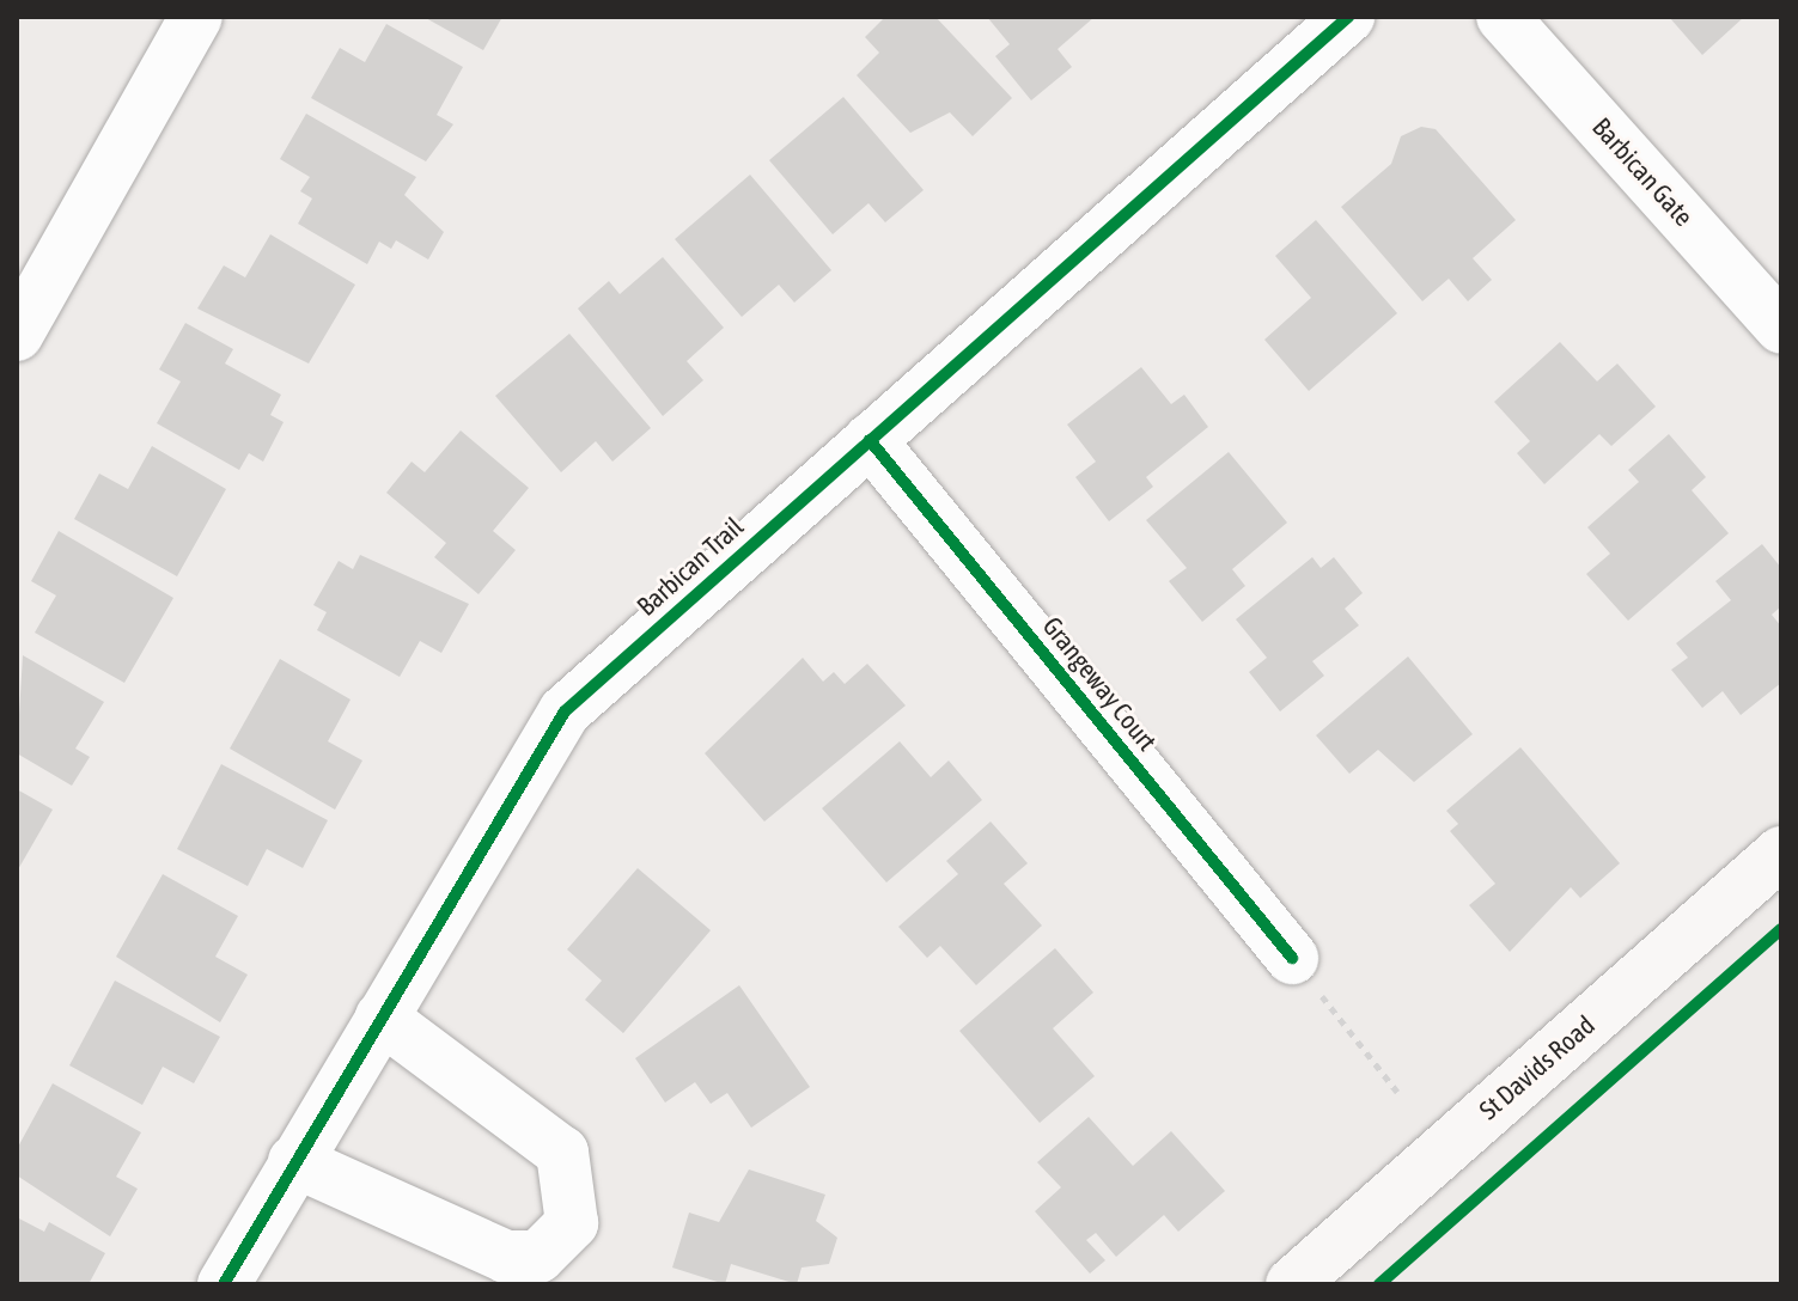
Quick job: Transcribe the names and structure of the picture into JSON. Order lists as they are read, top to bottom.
{
  "streets": {
    "main road": ["St Davids Road"],
    "street": ["Barbican Gate", "Barbican Trail", "Grangeway Court"]
  },
  "crossings": [
    ["Barbican Trail", "Grangeway Court"]
  ]
}
